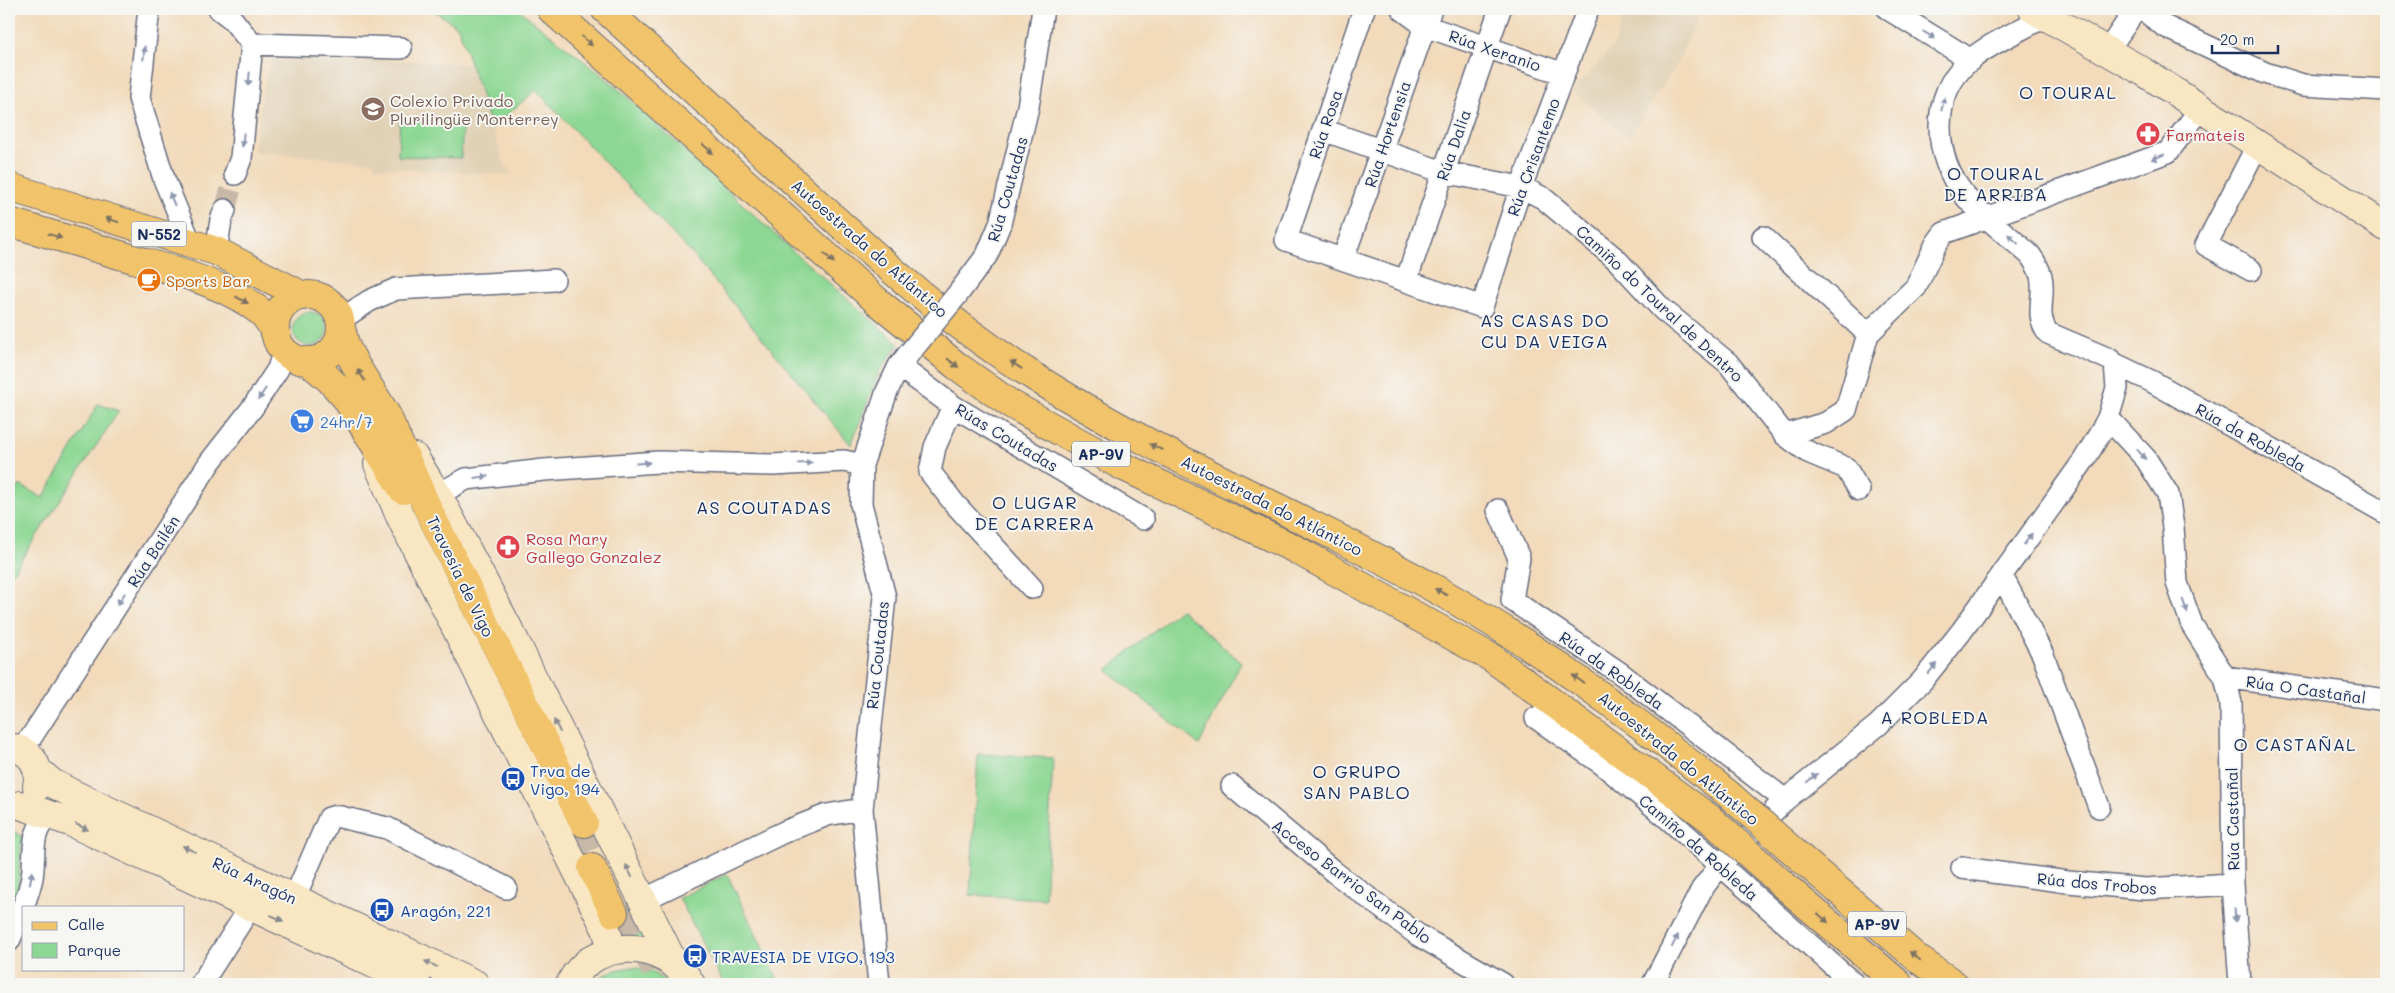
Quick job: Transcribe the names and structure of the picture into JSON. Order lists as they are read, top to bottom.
{
  "streets": {
    "main road": [
      "N-552",
      "Autoestrada do Atlántico",
      "AP-9V",
      "Travesía de Vigo",
      "Rúa Aragón"
    ],
    "street": [
      "Rúa Xeranio",
      "Rúa Rosa",
      "Rúa Hortensia",
      "Rúa Dalia",
      "Rúa Crisantemo",
      "Rúa Coutadas",
      "Camiño do Toural de Dentro",
      "Rúas Coutadas",
      "Rúa da Robleda",
      "Rúa Bailén",
      "Rúa O Castañal",
      "Rúa Castañal",
      "Camiño da Robleda",
      "Acceso Barrio San Pablo",
      "Rúa dos Trobos"
    ]
  },
  "crossings": [
    ["Rúa Xeranio", "Rúa Hortensia"],
    ["Rúa Xeranio", "Rúa Dalia"],
    ["Rúa Xeranio", "Rúa Crisantemo"],
    ["Rúa Rosa", "Rúa Hortensia"],
    ["Rúa Rosa", "Camiño do Toural de Dentro"],
    ["Rúa Hortensia", "Camiño do Toural de Dentro"],
    ["Rúa Dalia", "Rúa Crisantemo"],
    ["Rúa Dalia", "Camiño do Toural de Dentro"],
    ["Rúa Crisantemo", "Camiño do Toural de Dentro"],
    ["Rúa Coutadas", "Rúas Coutadas"],
    ["N-552", "Rúa Bailén"],
    ["N-552", "Travesía de Vigo"],
    ["Rúa Bailén", "Travesía de Vigo"],
    ["Rúa Bailén", "Rúa Aragón"],
    ["Rúa O Castañal", "Rúa Castañal"],
    ["Rúa Castañal", "Rúa dos Trobos"]
  ],
  "one_way": ["Rúa Bailén"],
  "districts": [
    "O TOURAL",
    "O TOURAL DE ARRIBA",
    "AS CASAS DO CU DA VEIGA",
    "O LUGAR DE CARRERA",
    "AS COUTADAS",
    "A ROBLEDA",
    "O CASTAÑAL",
    "O GRUPO SAN PABLO"
  ],
  "places": {
    "school or university": ["Colexio Privado Plurilingüe Monterrey"],
    "pharmacy": ["Farmateis", "Rosa Mary Gallego Gonzalez"],
    "cafe": ["Sports Bar"],
    "supermarket": ["24hr/7"],
    "bus stop": ["Trva de Vigo, 194", "Aragón, 221", "TRAVESIA DE VIGO, 193"]
  },
  "legend": ["Calle", "Parque"],
  "scale_bar": "20 m"
}
